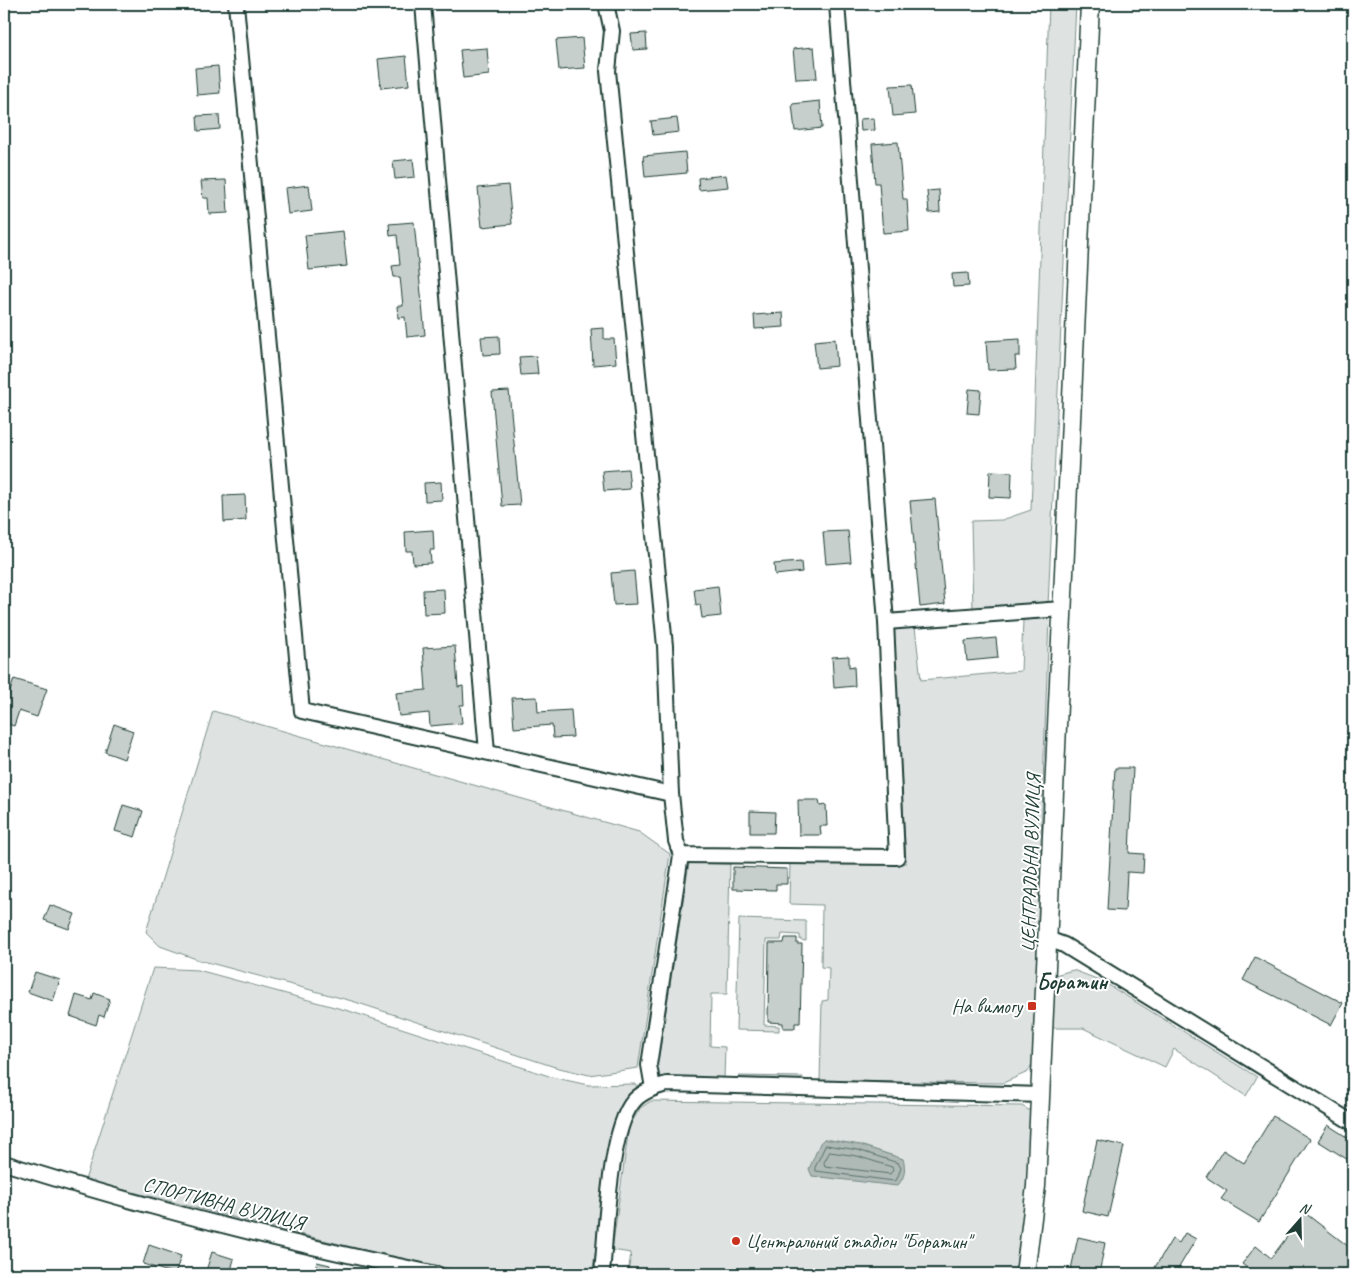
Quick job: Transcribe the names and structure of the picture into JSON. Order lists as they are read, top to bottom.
{
  "streets": {
    "street": ["ЦЕНТРАЛЬНА ВУЛИЦЯ", "СПОРТИВНА ВУЛИЦЯ"]
  },
  "districts": ["Боратин"],
  "places": {
    "transit": ["На вимогу"],
    "other": ["Центральний стадіон \"Боратин\""]
  },
  "north": "top"
}
